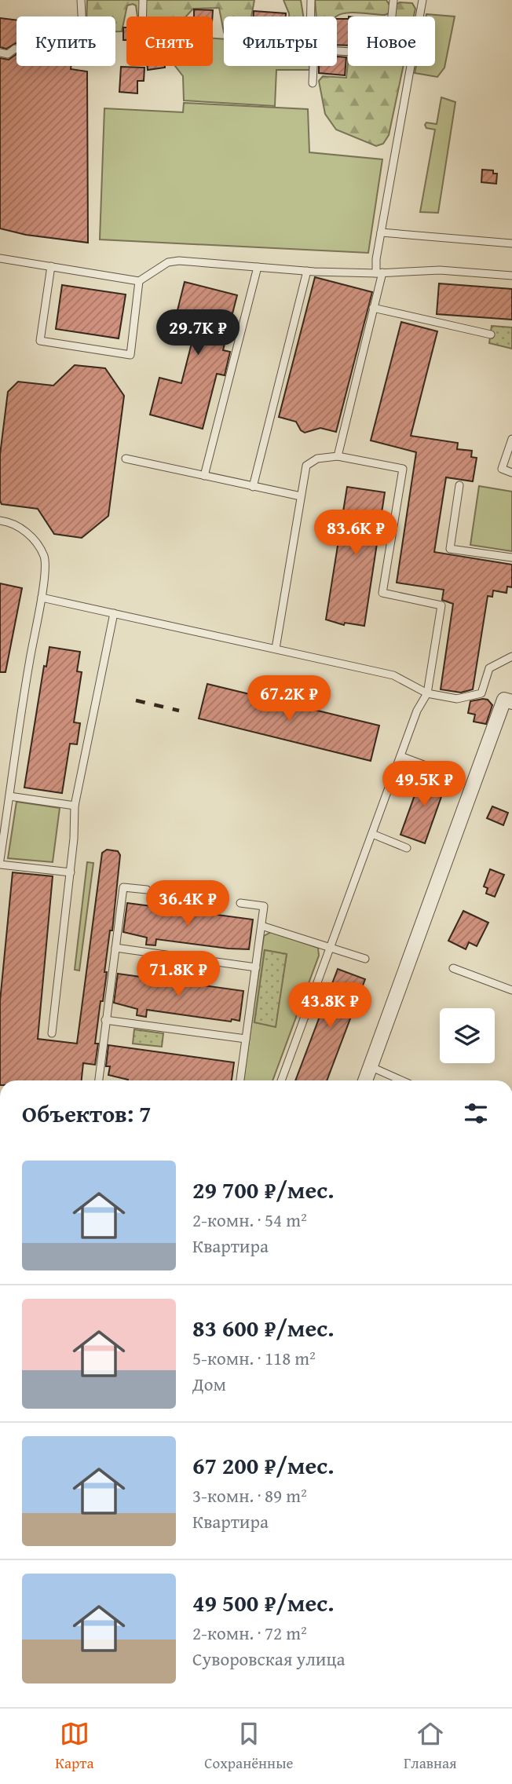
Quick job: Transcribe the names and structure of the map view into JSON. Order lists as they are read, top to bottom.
{
  "page": {
    "chip": [
      "Купить",
      "Снять",
      "Фильтры",
      "Новое"
    ],
    "price": [
      "29.7K ₽",
      "83.6K ₽",
      "67.2K ₽",
      "49.5K ₽",
      "36.4K ₽",
      "71.8K ₽",
      "43.8K ₽"
    ],
    "heading": "Объектов: 7",
    "list": [
      {
        "name": "29 700 ₽/мес.",
        "note": "2-комн. · 54 m² · Квартира"
      },
      {
        "name": "83 600 ₽/мес.",
        "note": "5-комн. · 118 m² · Дом"
      },
      {
        "name": "67 200 ₽/мес.",
        "note": "3-комн. · 89 m² · Квартира"
      },
      {
        "name": "49 500 ₽/мес.",
        "note": "2-комн. · 72 m² · Суворовская улица"
      }
    ],
    "tabs": ["Карта", "Сохранённые", "Главная"]
  }
}
